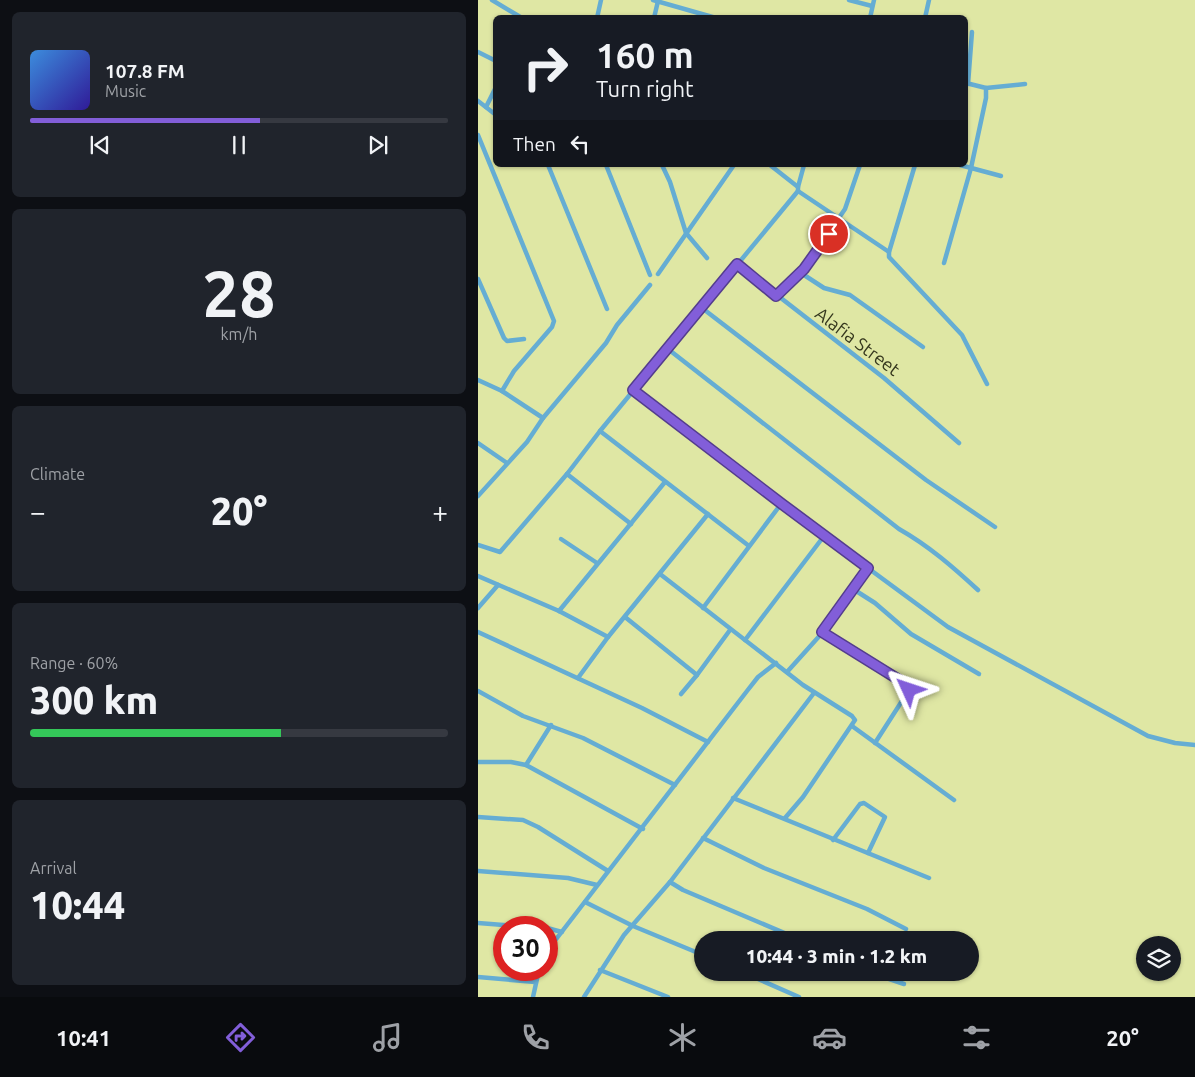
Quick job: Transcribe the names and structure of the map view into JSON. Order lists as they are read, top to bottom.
{
  "streets": {
    "street": ["Alafia Street"]
  },
  "page": {
    "turn": ["160 m", "Turn right"],
    "song": ["107.8 FM", "Music"],
    "then": "Then",
    "tile": [
      ["28", "km/h"],
      "Climate",
      ["Range · 60%", "300 km"],
      ["Arrival", "10:44"]
    ],
    "heat": ["−", "20°", "+"],
    "limit": "30",
    "trip": "10:44 · 3 min · 1.2 km",
    "tabs": ["10:41", "20°"]
  }
}
